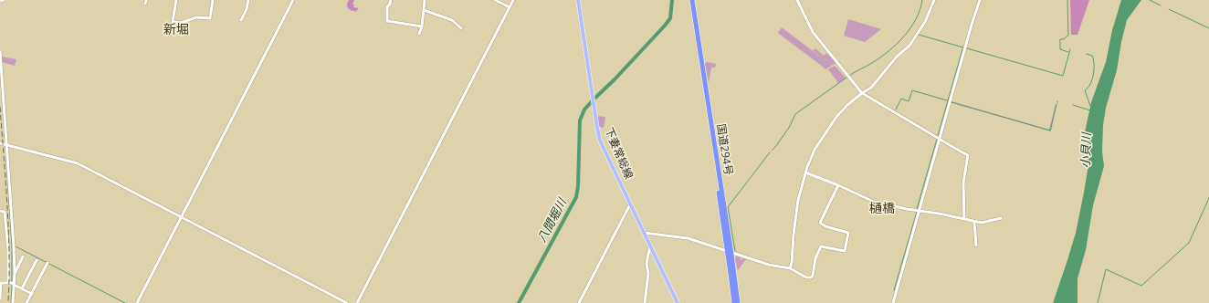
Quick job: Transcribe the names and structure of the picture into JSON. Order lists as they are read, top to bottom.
{
  "streets": {
    "highway": ["国道294号"],
    "main road": ["下妻常総線"]
  },
  "districts": ["新堀", "樋橋"],
  "water": ["小貝川", "八間堀川"]
}
